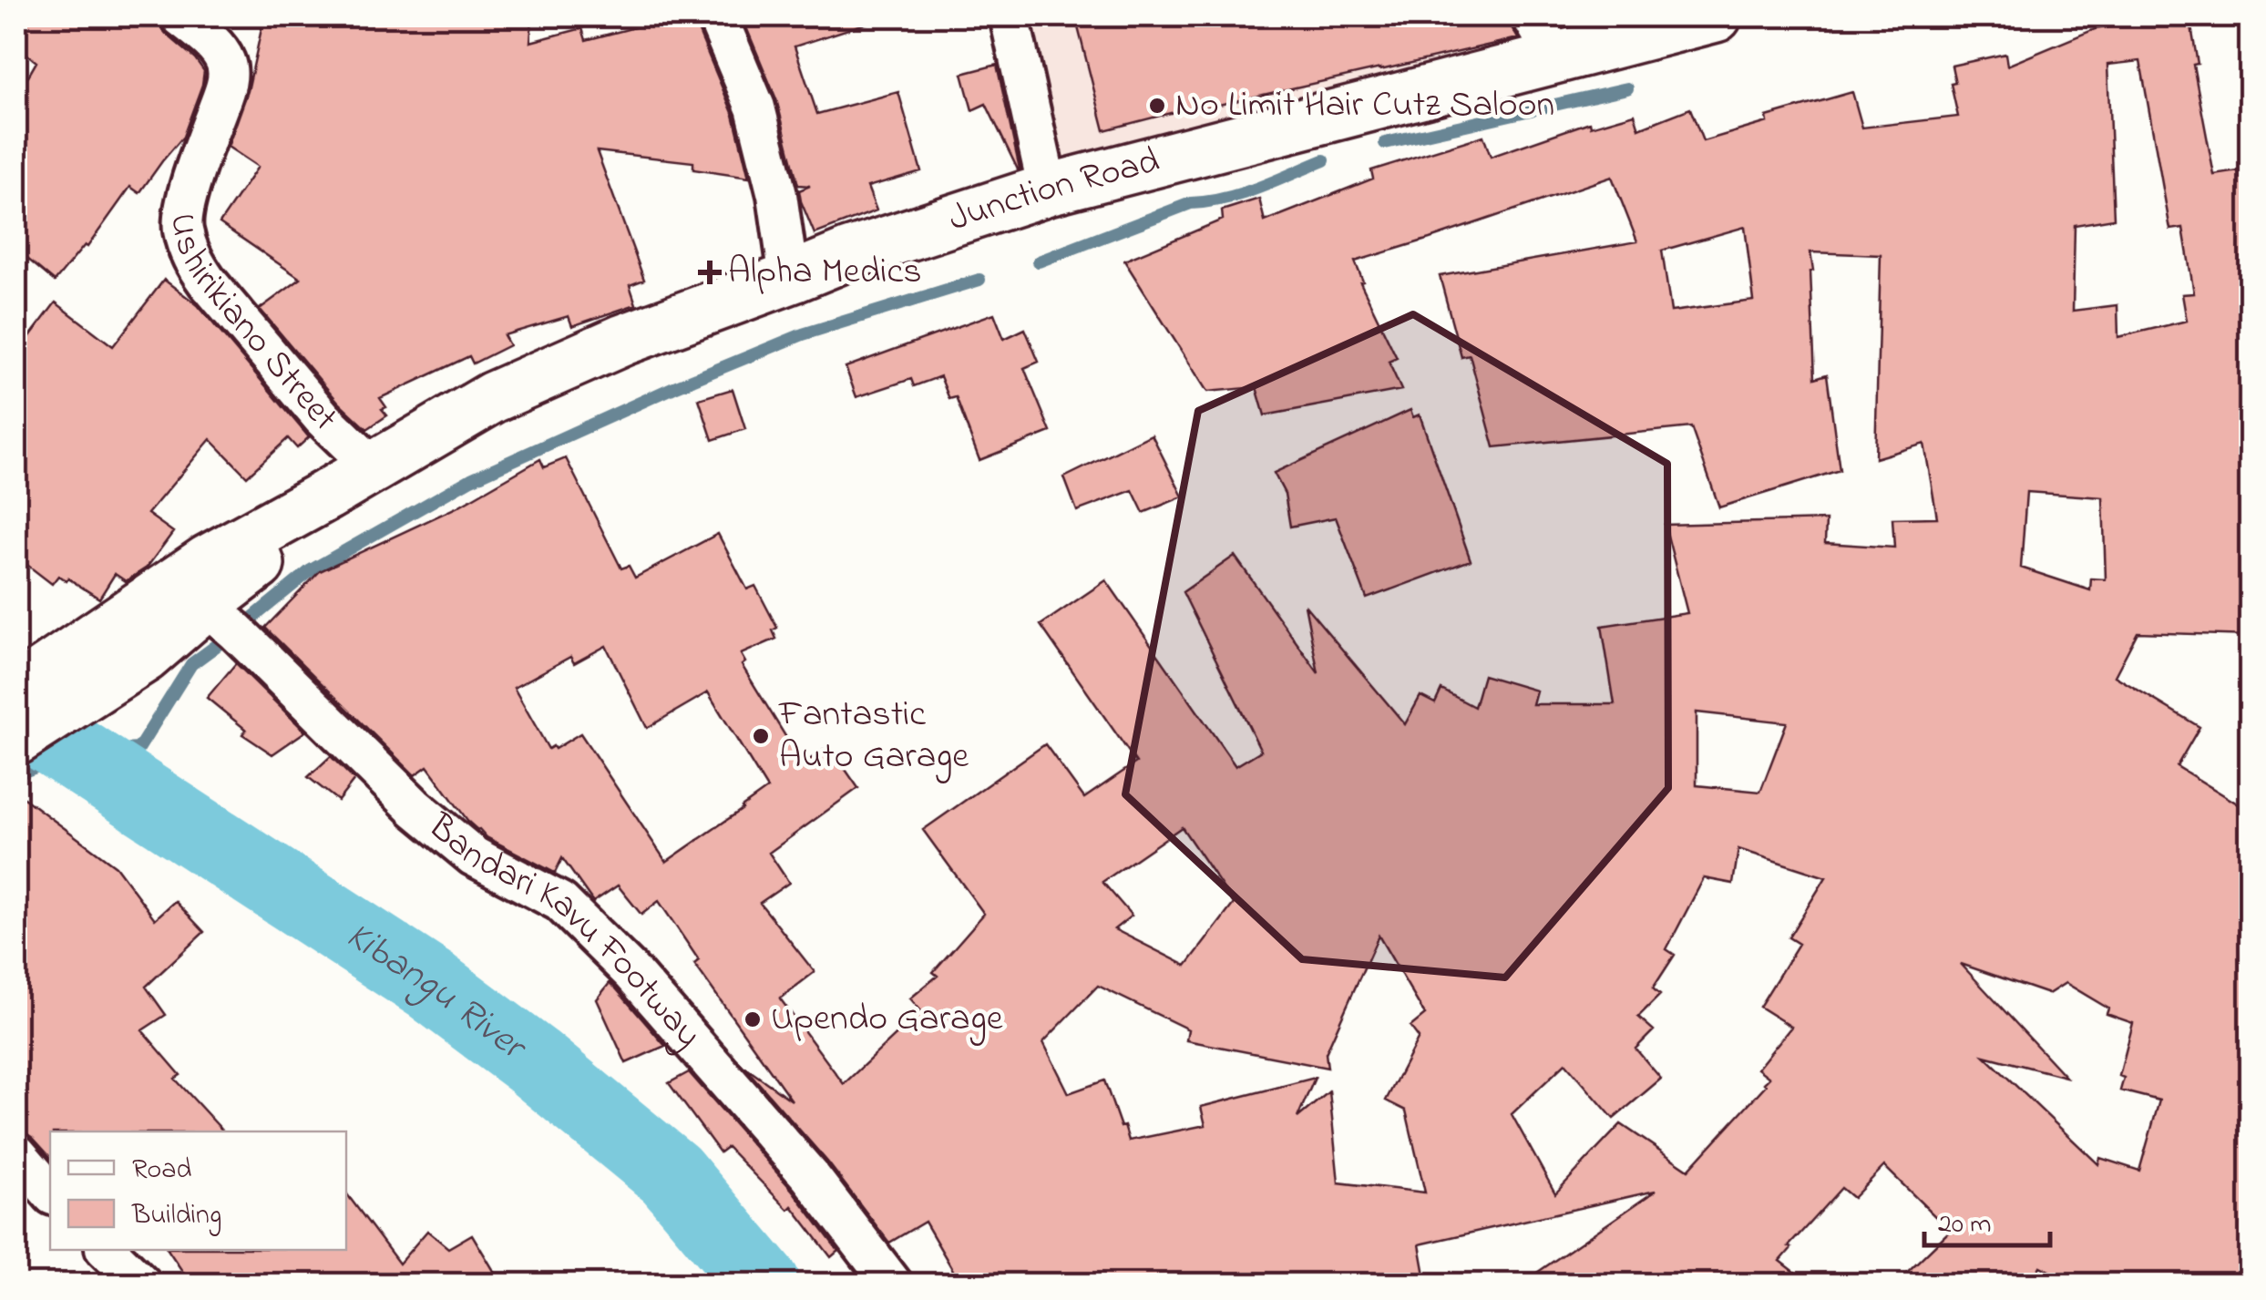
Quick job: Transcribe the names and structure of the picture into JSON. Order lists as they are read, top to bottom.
{
  "streets": {
    "main road": ["Junction Road"],
    "street": ["Ushirikiano Street", "Bandari Kavu Footway"]
  },
  "crossings": [
    ["Junction Road", "Ushirikiano Street"],
    ["Junction Road", "Bandari Kavu Footway"]
  ],
  "water": ["Kibangu River"],
  "places": {
    "other": ["No Limit Hair Cutz Saloon", "Fantastic Auto Garage", "Upendo Garage"],
    "health": ["Alpha Medics"]
  },
  "legend": ["Road", "Building"],
  "scale_bar": "20 m"
}
